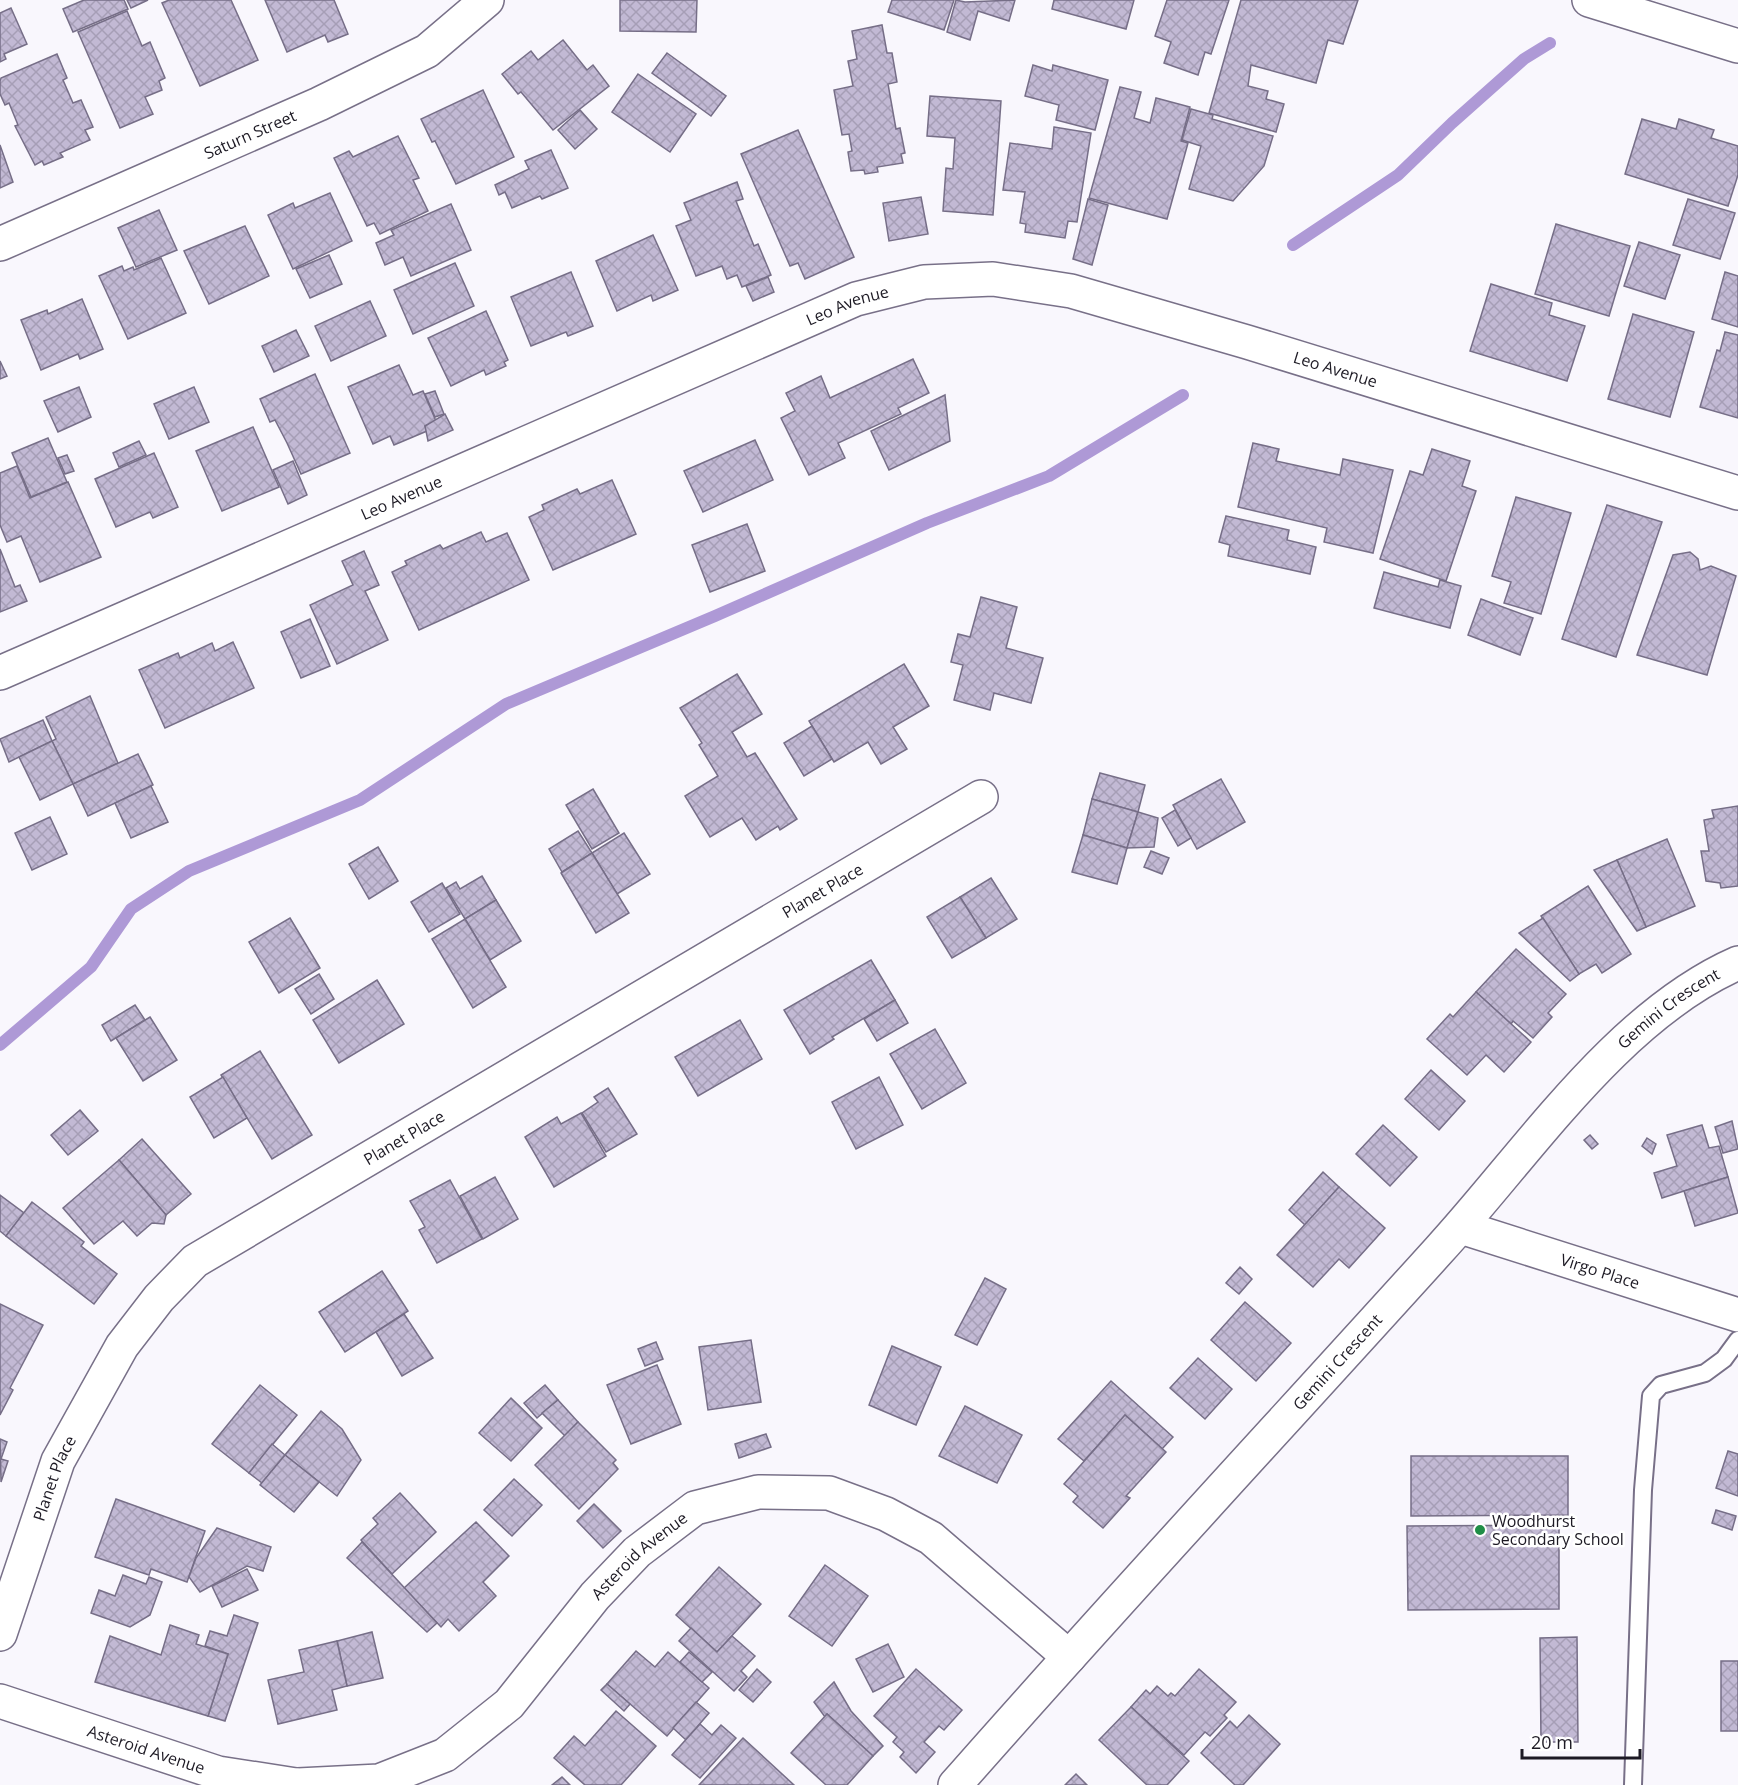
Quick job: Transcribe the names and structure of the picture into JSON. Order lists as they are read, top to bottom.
{
  "streets": {
    "street": [
      "Saturn Street",
      "Leo Avenue",
      "Planet Place",
      "Gemini Crescent",
      "Virgo Place",
      "Asteroid Avenue"
    ]
  },
  "crossings": [
    ["Gemini Crescent", "Virgo Place"],
    ["Gemini Crescent", "Asteroid Avenue"]
  ],
  "places": ["Woodhurst Secondary School"],
  "scale_bar": "20 m"
}
